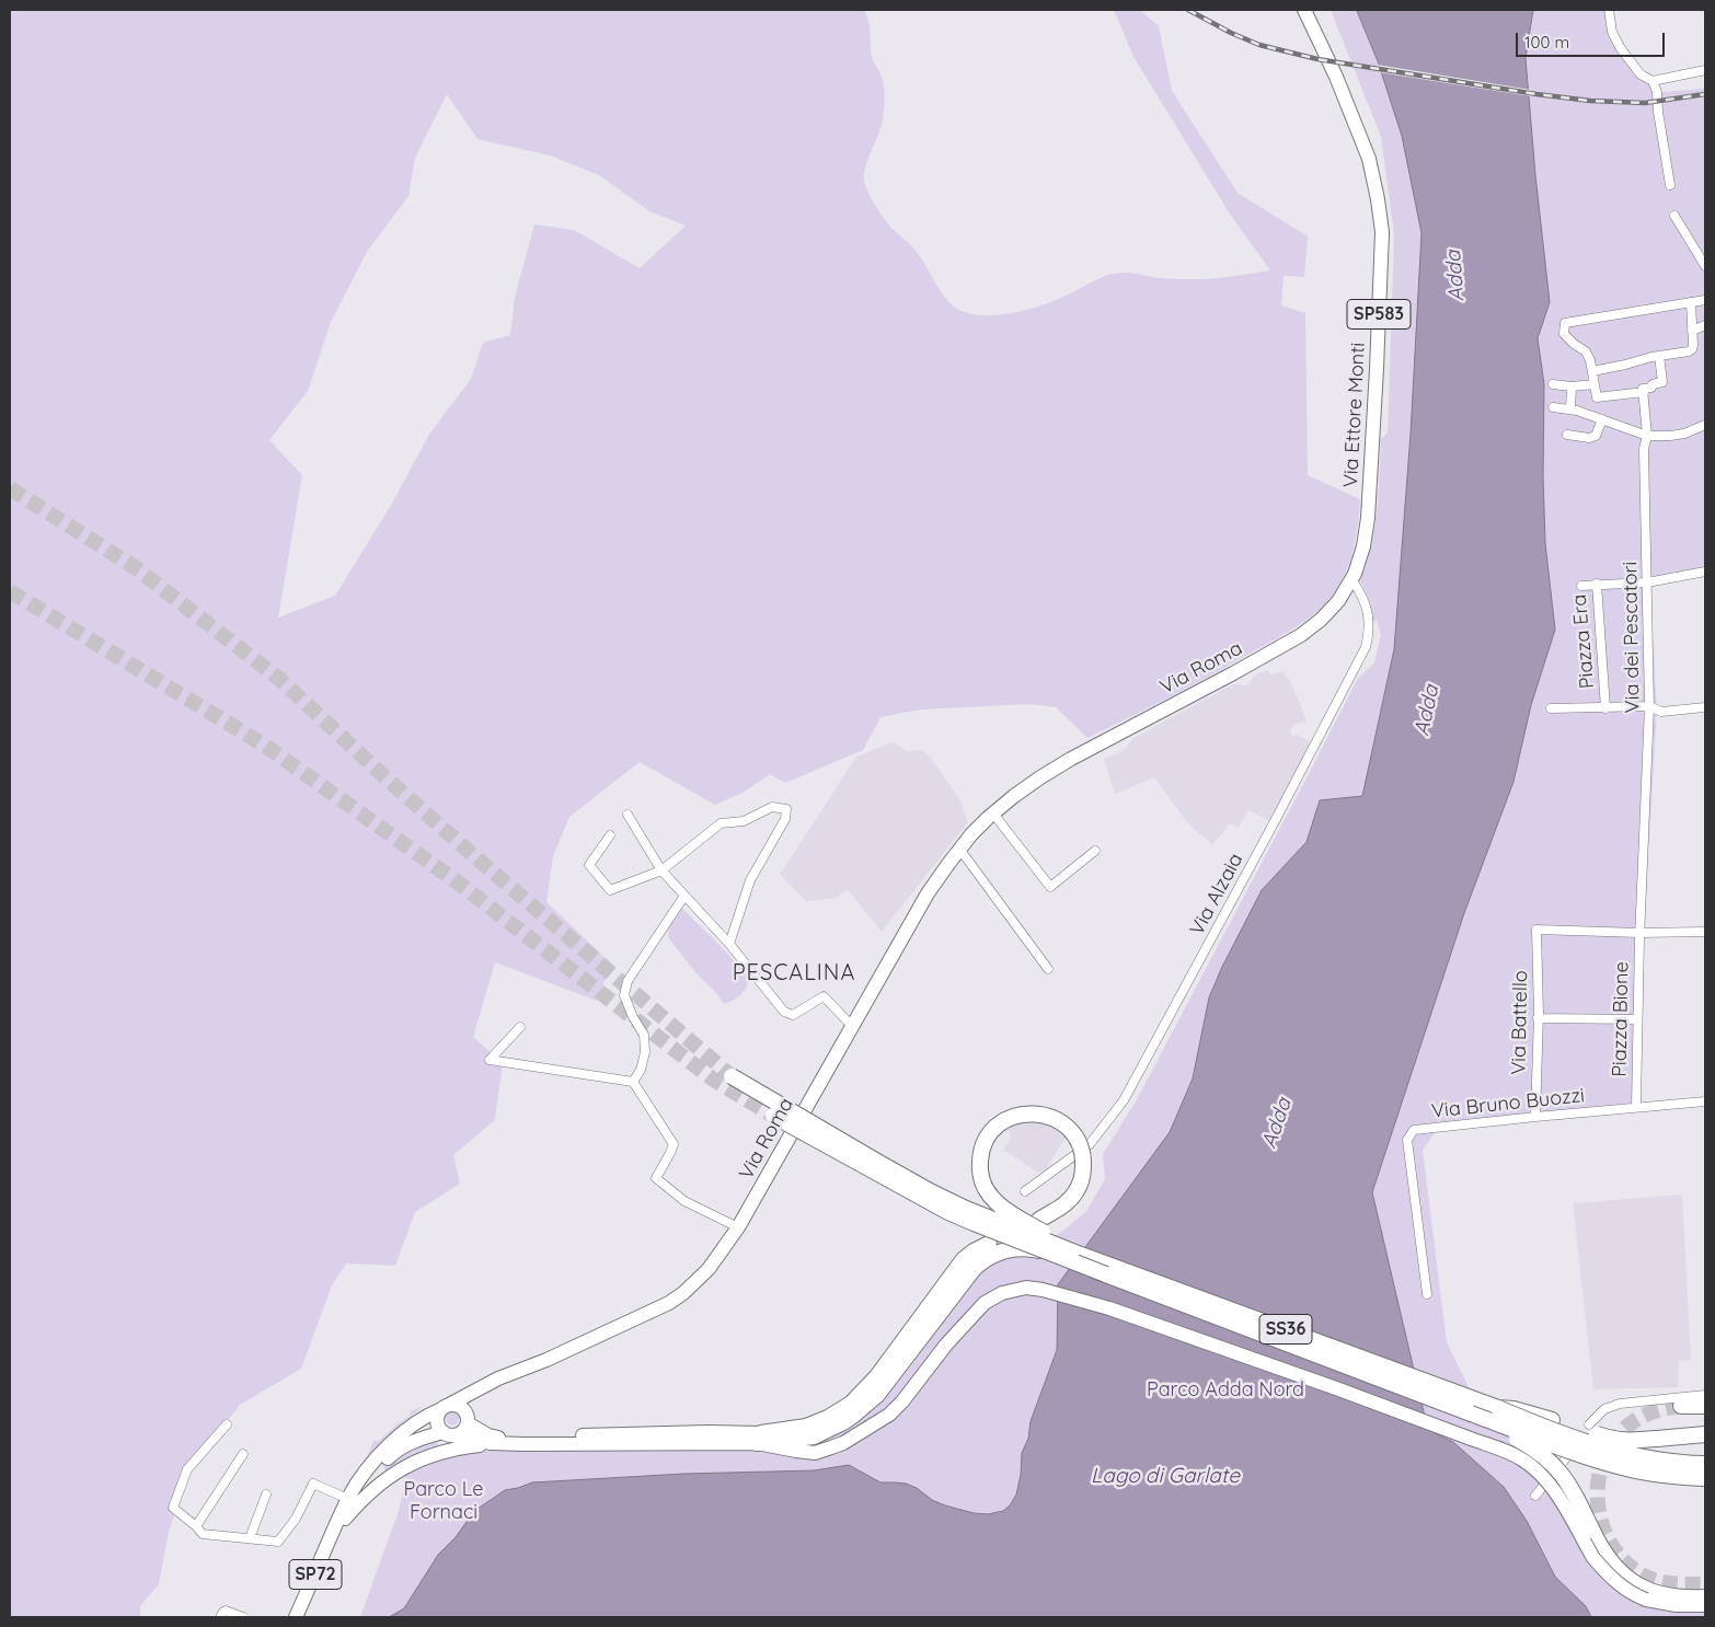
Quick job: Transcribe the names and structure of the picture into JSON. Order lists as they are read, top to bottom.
{
  "streets": {
    "highway": ["SS36"],
    "main road": [
      "SP583",
      "Via Ettore Monti",
      "Via Roma",
      "SP72"
    ],
    "street": [
      "Via dei Pescatori",
      "Piazza Era",
      "Via Alzaia",
      "Piazza Bione",
      "Via Battello",
      "Via Bruno Buozzi"
    ]
  },
  "crossings": [
    ["Via Ettore Monti", "Via Roma"],
    ["Via dei Pescatori", "Piazza Bione"],
    ["Via dei Pescatori", "Via Battello"],
    ["Via Roma", "Via Alzaia"],
    ["Via Roma", "SP72"],
    ["Piazza Bione", "Via Battello"],
    ["Piazza Bione", "Via Bruno Buozzi"],
    ["Via Battello", "Via Bruno Buozzi"]
  ],
  "districts": ["PESCALINA"],
  "water": ["Adda", "Lago di Garlate"],
  "parks": ["Parco Adda Nord", "Parco Le Fornaci"],
  "scale_bar": "100 m"
}
